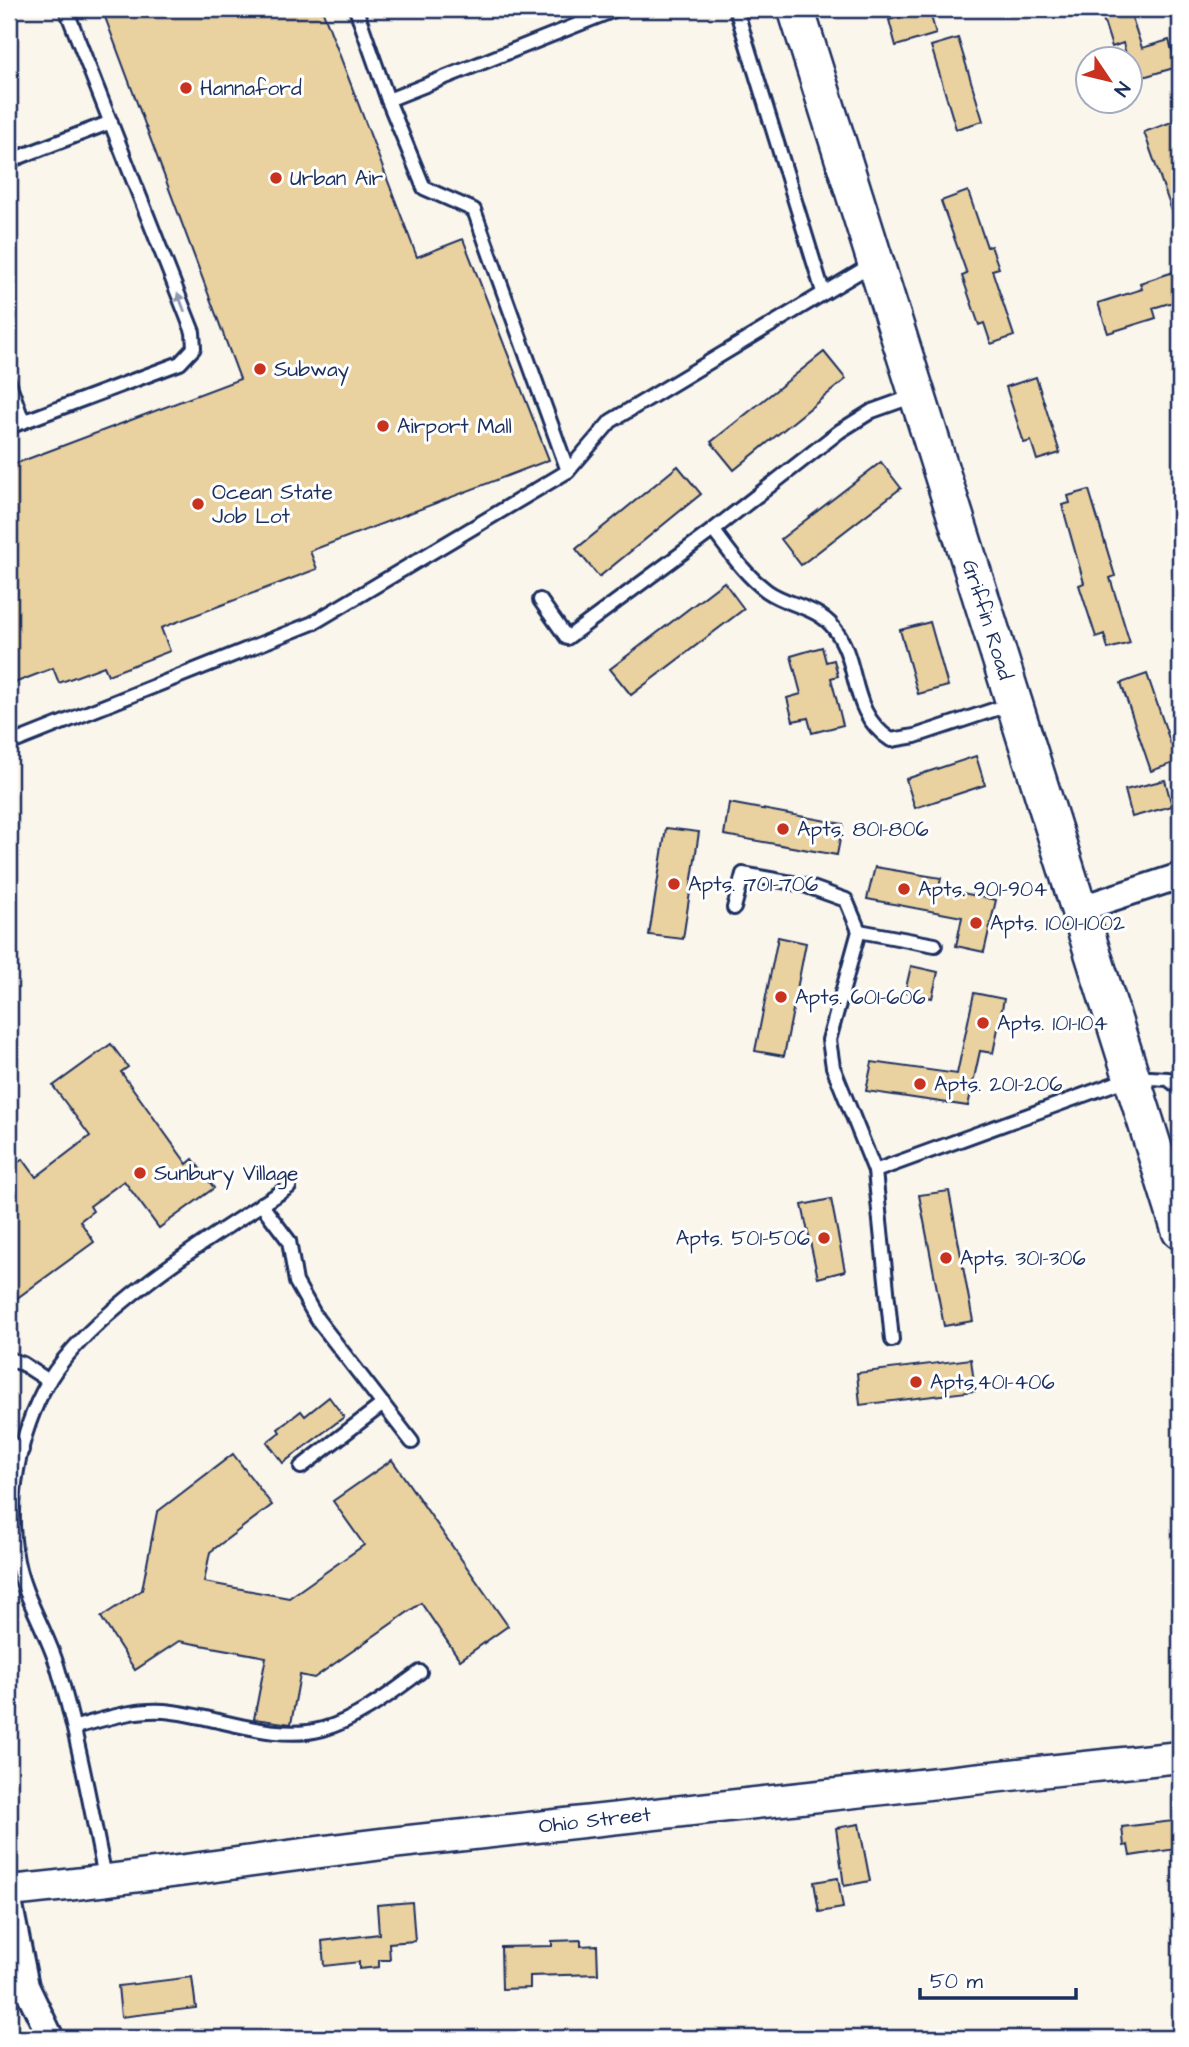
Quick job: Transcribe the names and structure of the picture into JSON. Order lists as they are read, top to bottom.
{
  "streets": {
    "main road": ["Griffin Road"],
    "street": ["Ohio Street"]
  },
  "places": [
    "Hannaford",
    "Urban Air",
    "Subway",
    "Airport Mall",
    "Ocean State Job Lot",
    "Apts. 801-806",
    "Apts. 701-706",
    "Apts. 901-904",
    "Apts. 1001-1002",
    "Apts. 601-606",
    "Apts. 101-104",
    "Apts. 201-206",
    "Sunbury Village",
    "Apts. 501-506",
    "Apts. 301-306",
    "Apts.401-406"
  ],
  "scale_bar": "50 m",
  "north": "bottom right"
}
